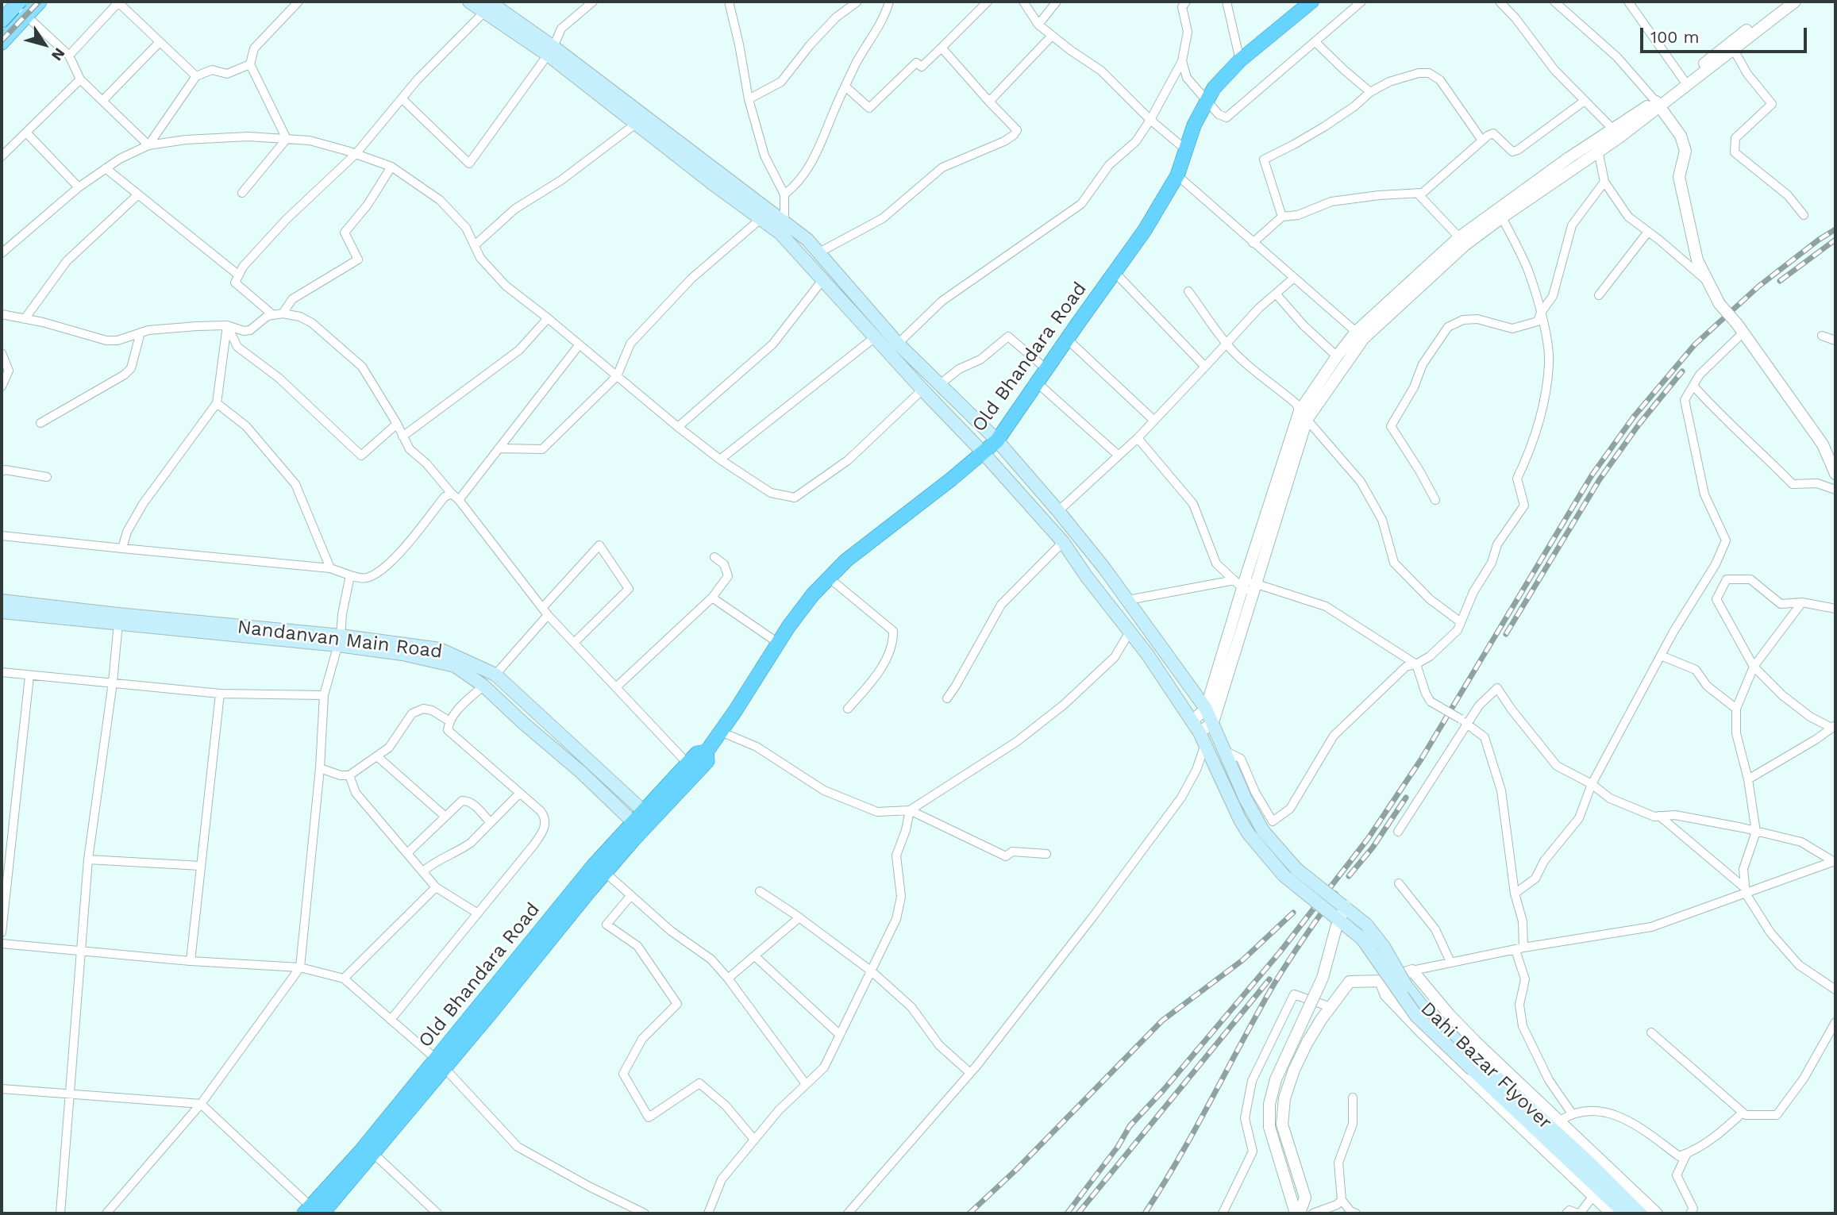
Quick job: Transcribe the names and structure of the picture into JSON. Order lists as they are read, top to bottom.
{
  "streets": {
    "highway": ["Old Bhandara Road"],
    "main road": ["Nandanvan Main Road", "Dahi Bazar Flyover"]
  },
  "crossings": [
    ["Old Bhandara Road", "Nandanvan Main Road"],
    ["Old Bhandara Road", "Dahi Bazar Flyover"]
  ],
  "scale_bar": "100 m",
  "north": "bottom right"
}
